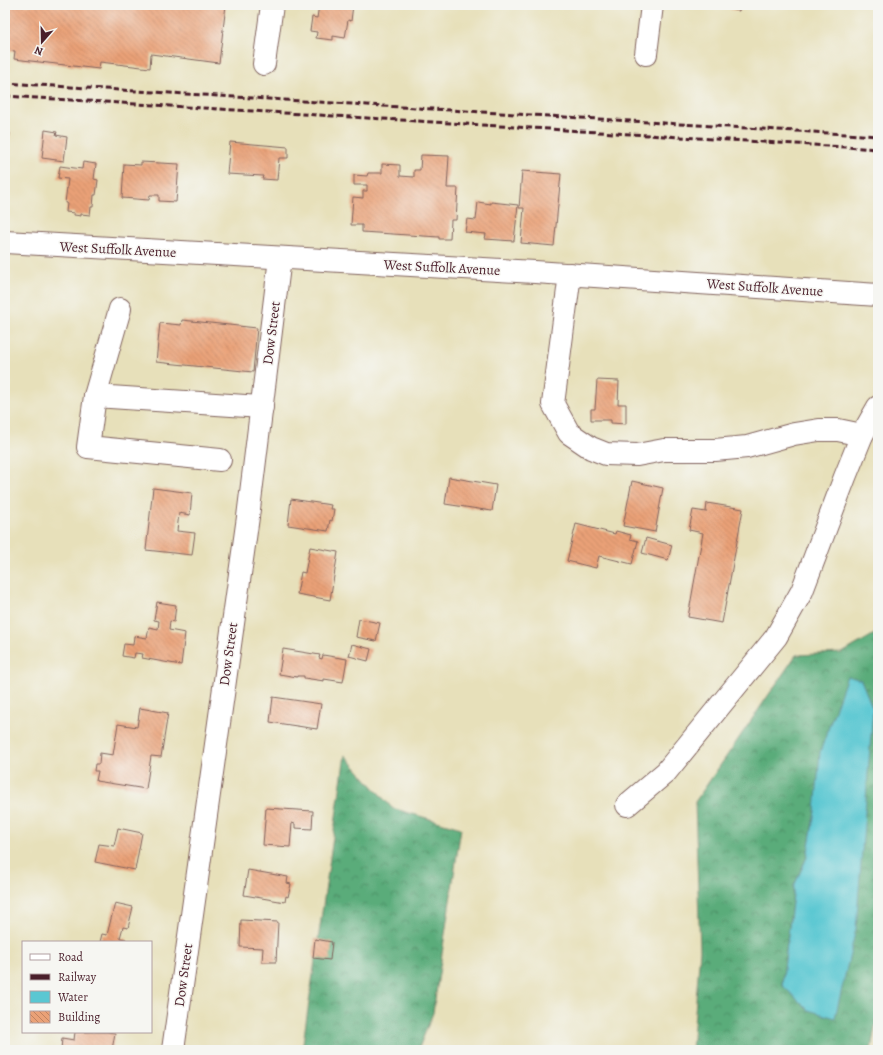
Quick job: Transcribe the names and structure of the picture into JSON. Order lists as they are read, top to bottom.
{
  "streets": {
    "street": ["West Suffolk Avenue", "Dow Street"]
  },
  "crossings": [
    ["West Suffolk Avenue", "Dow Street"]
  ],
  "legend": [
    "Road",
    "Railway",
    "Water",
    "Building"
  ],
  "north": "bottom"
}
